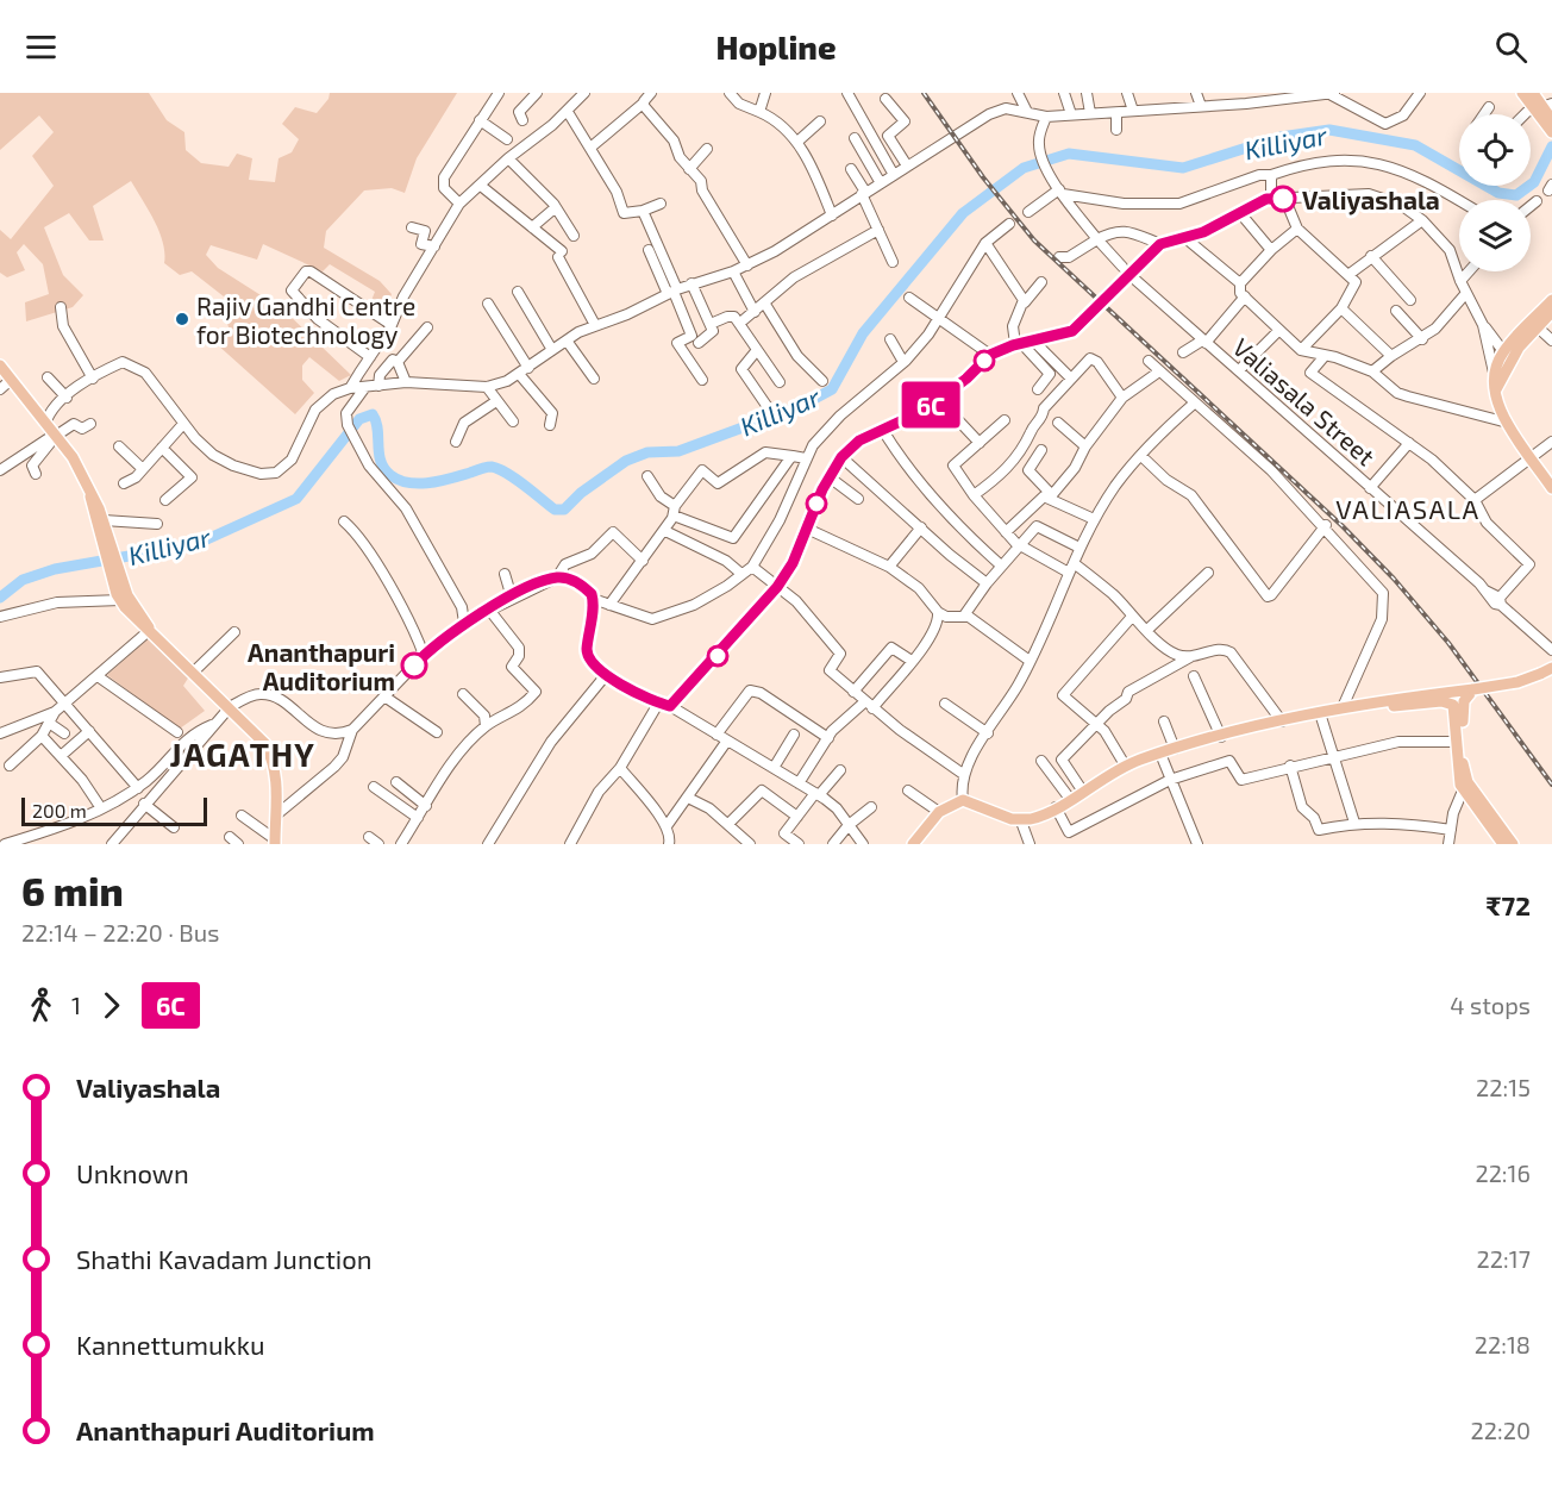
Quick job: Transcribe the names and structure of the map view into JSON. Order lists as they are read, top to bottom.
{
  "streets": {
    "street": ["Valiasala Street"]
  },
  "districts": ["VALIASALA", "JAGATHY"],
  "water": ["Killiyar"],
  "places": ["Valiyashala", "Rajiv Gandhi Centre for Biotechnology", "Ananthapuri Auditorium"],
  "lines": ["bus line 6C"],
  "scale_bar": "200 m",
  "page": {
    "header": "Hopline",
    "on_map": "6C",
    "scale": "200 m",
    "heading": ["6 min", "22:14 – 22:20 · Bus", "₹72"],
    "legs": ["1", "6C", "4 stops"],
    "list": [
      {
        "name": "Valiyashala",
        "value": "22:15"
      },
      {
        "name": "Unknown",
        "value": "22:16"
      },
      {
        "name": "Shathi Kavadam Junction",
        "value": "22:17"
      },
      {
        "name": "Kannettumukku",
        "value": "22:18"
      },
      {
        "name": "Ananthapuri Auditorium",
        "value": "22:20"
      }
    ]
  }
}
